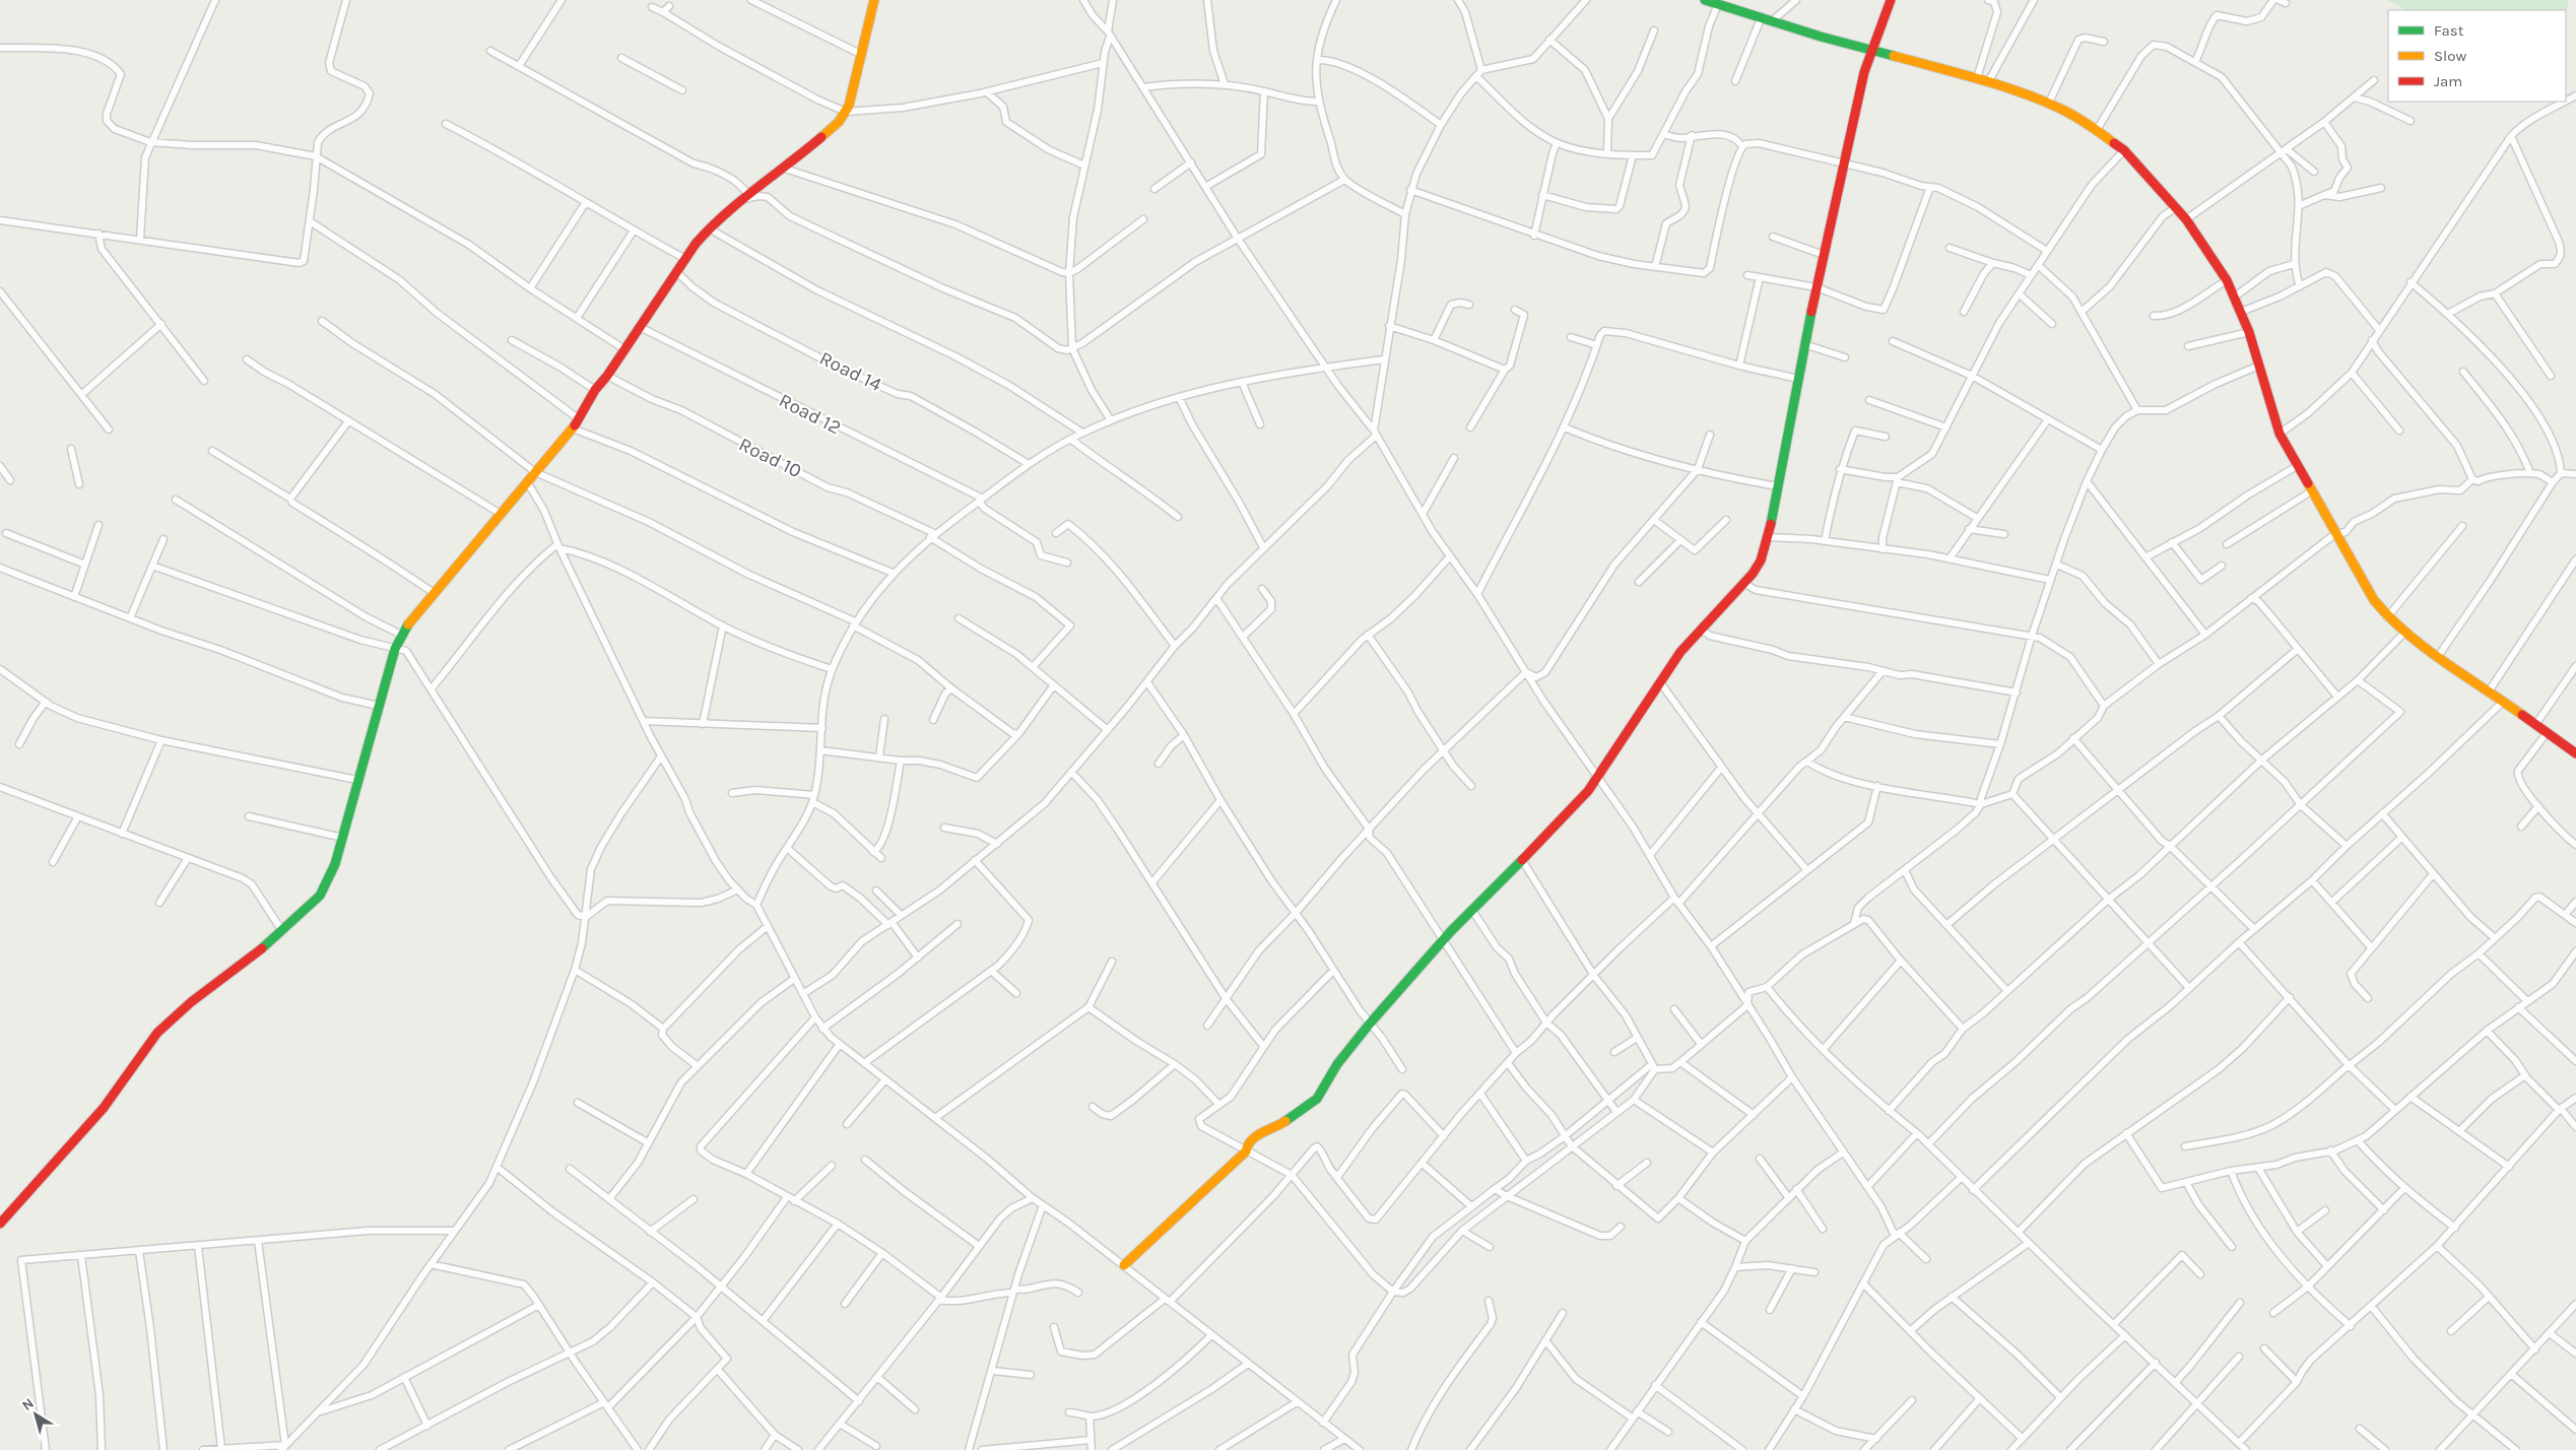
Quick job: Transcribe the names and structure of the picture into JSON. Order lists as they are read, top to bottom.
{
  "streets": {
    "street": ["Road 14", "Road 12", "Road 10"]
  },
  "legend": ["Fast", "Slow", "Jam"],
  "north": "top left"
}
